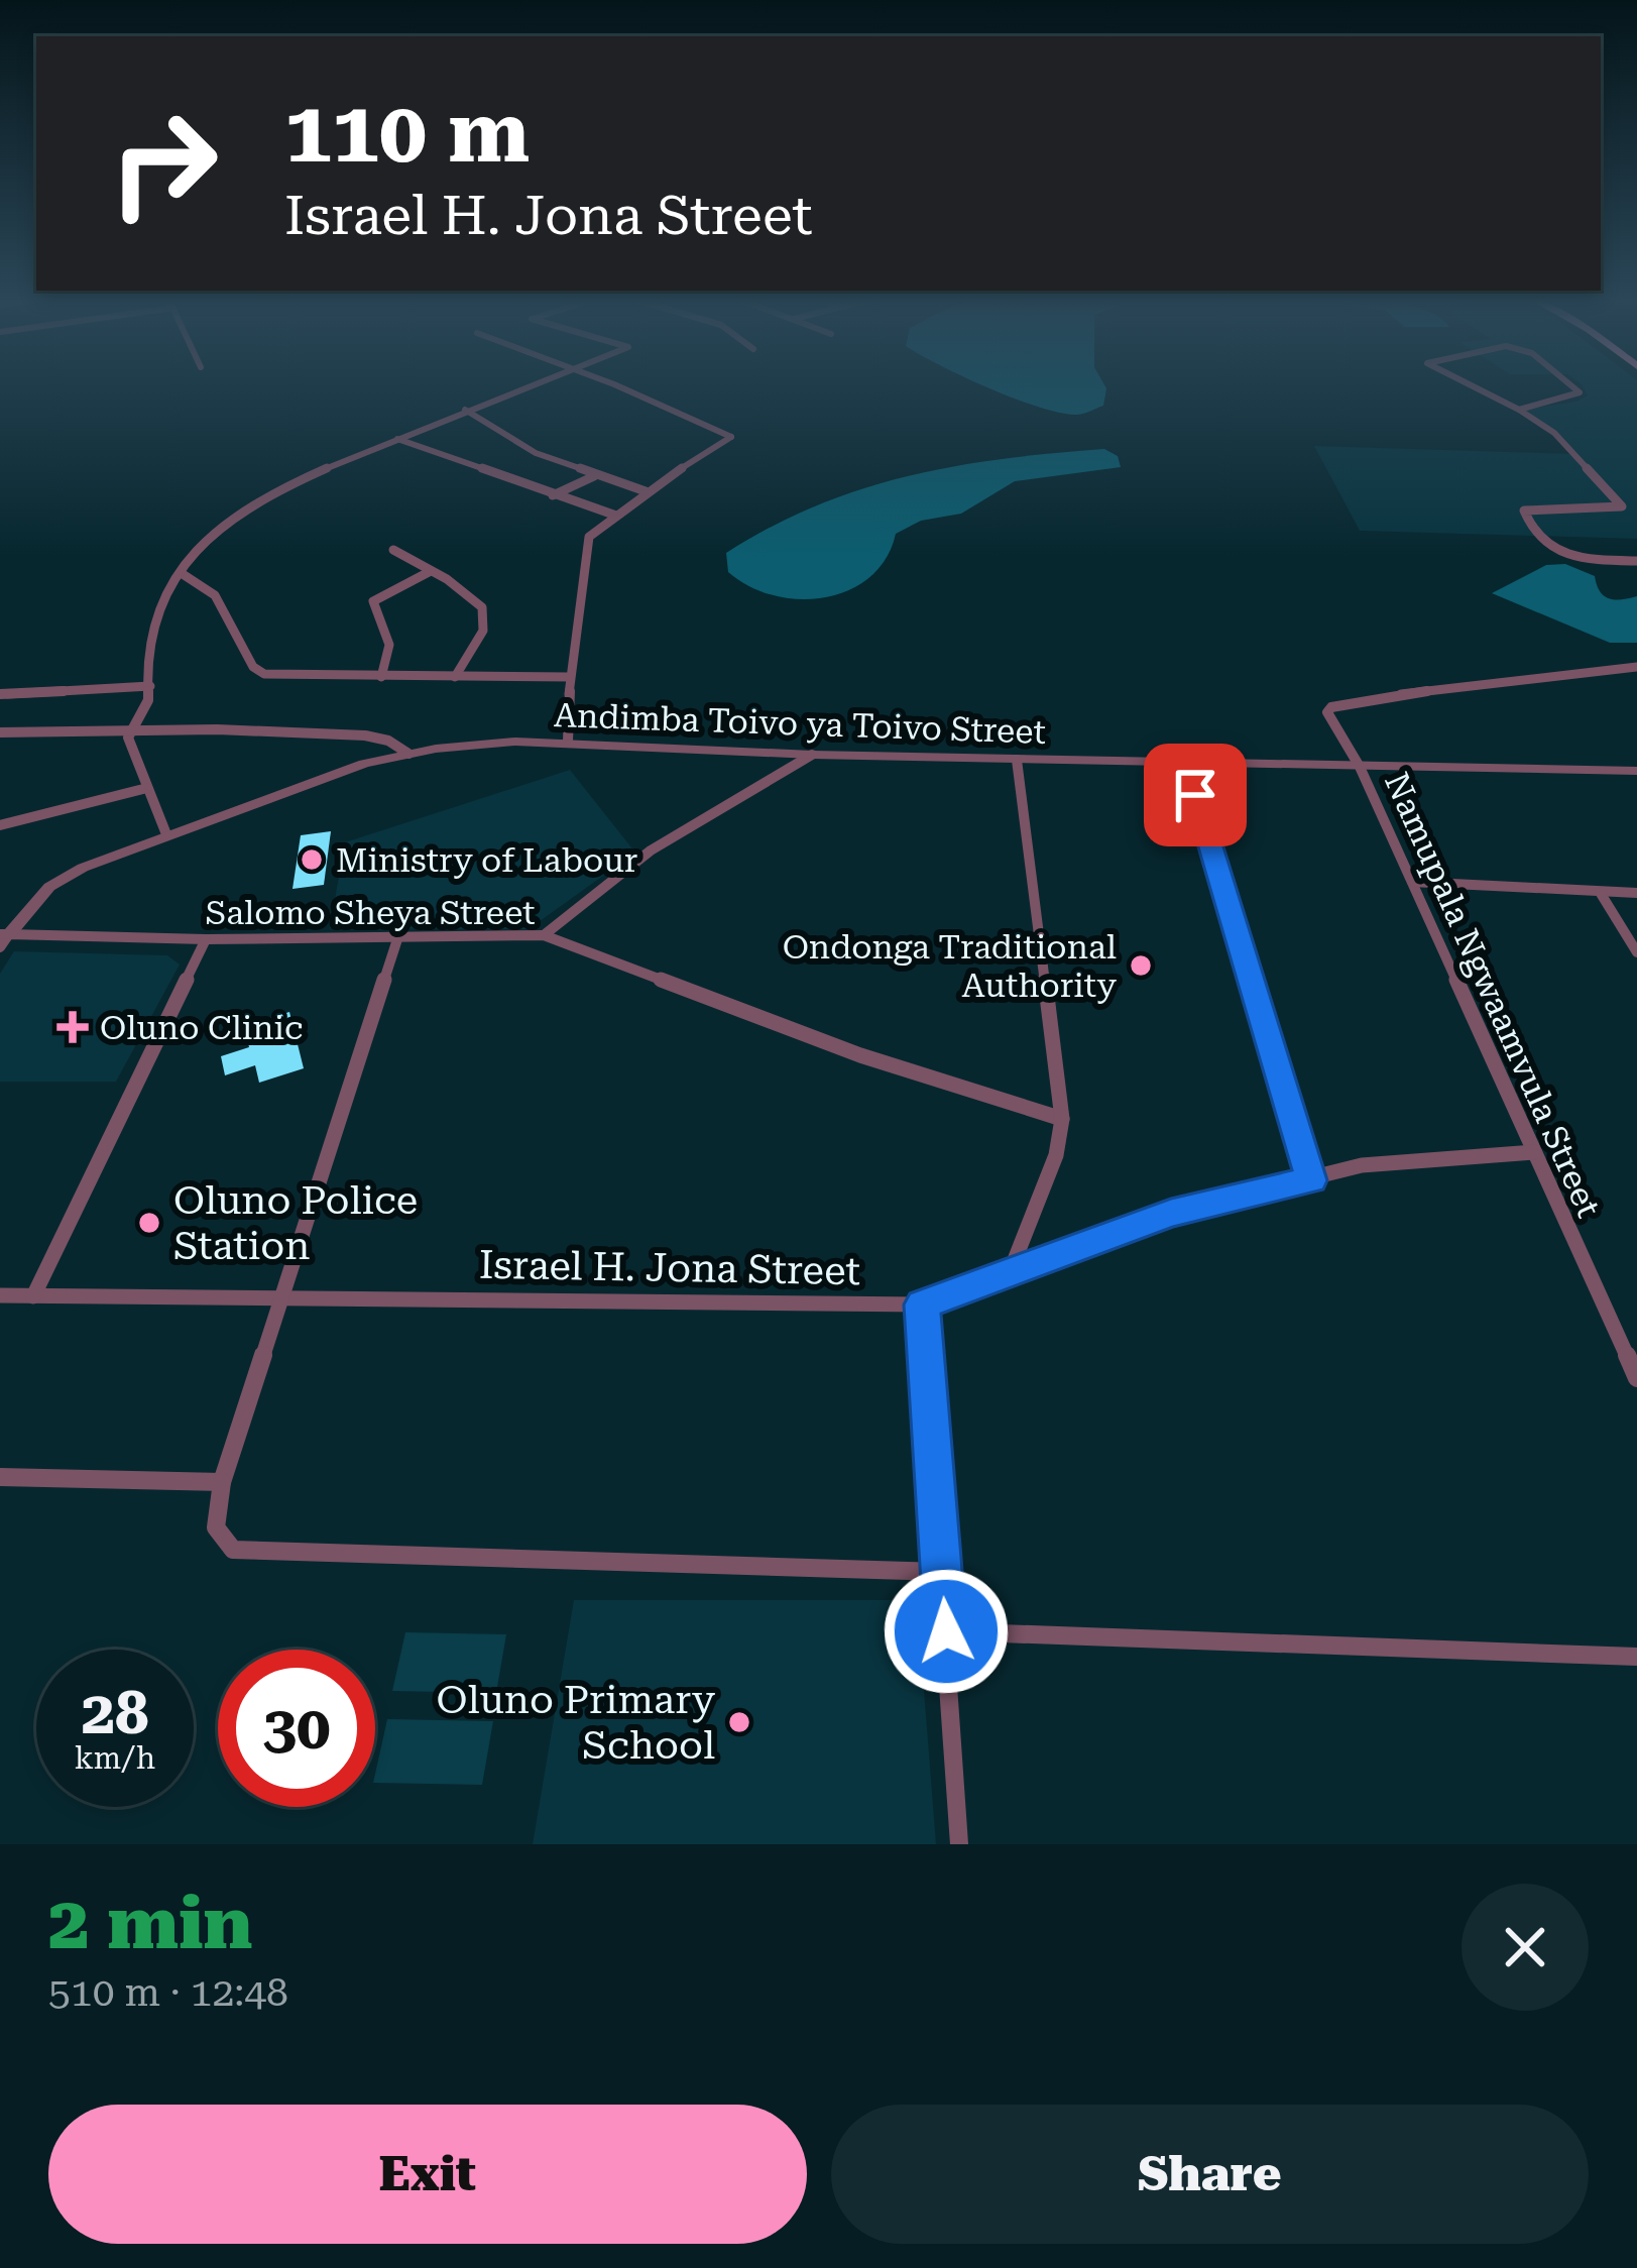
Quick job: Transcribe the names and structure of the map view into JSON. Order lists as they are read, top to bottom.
{
  "streets": {
    "street": [
      "Andimba Toivo ya Toivo Street",
      "Salomo Sheya Street",
      "Namupala Ngwaamvula Street",
      "Israel H. Jona Street"
    ]
  },
  "crossings": [
    ["Andimba Toivo ya Toivo Street", "Salomo Sheya Street"],
    ["Andimba Toivo ya Toivo Street", "Namupala Ngwaamvula Street"],
    ["Namupala Ngwaamvula Street", "Israel H. Jona Street"]
  ],
  "places": {
    "other": [
      "Ministry of Labour",
      "Ondonga Traditional Authority",
      "Oluno Police Station",
      "Oluno Primary School"
    ],
    "health": ["Oluno Clinic"]
  },
  "page": {
    "turn": ["110 m", "Israel H. Jona Street"],
    "speed": "28 km/h",
    "limit": "30",
    "heading": ["2 min", "510 m · 12:48"],
    "buttons": ["Exit", "Share"]
  }
}
